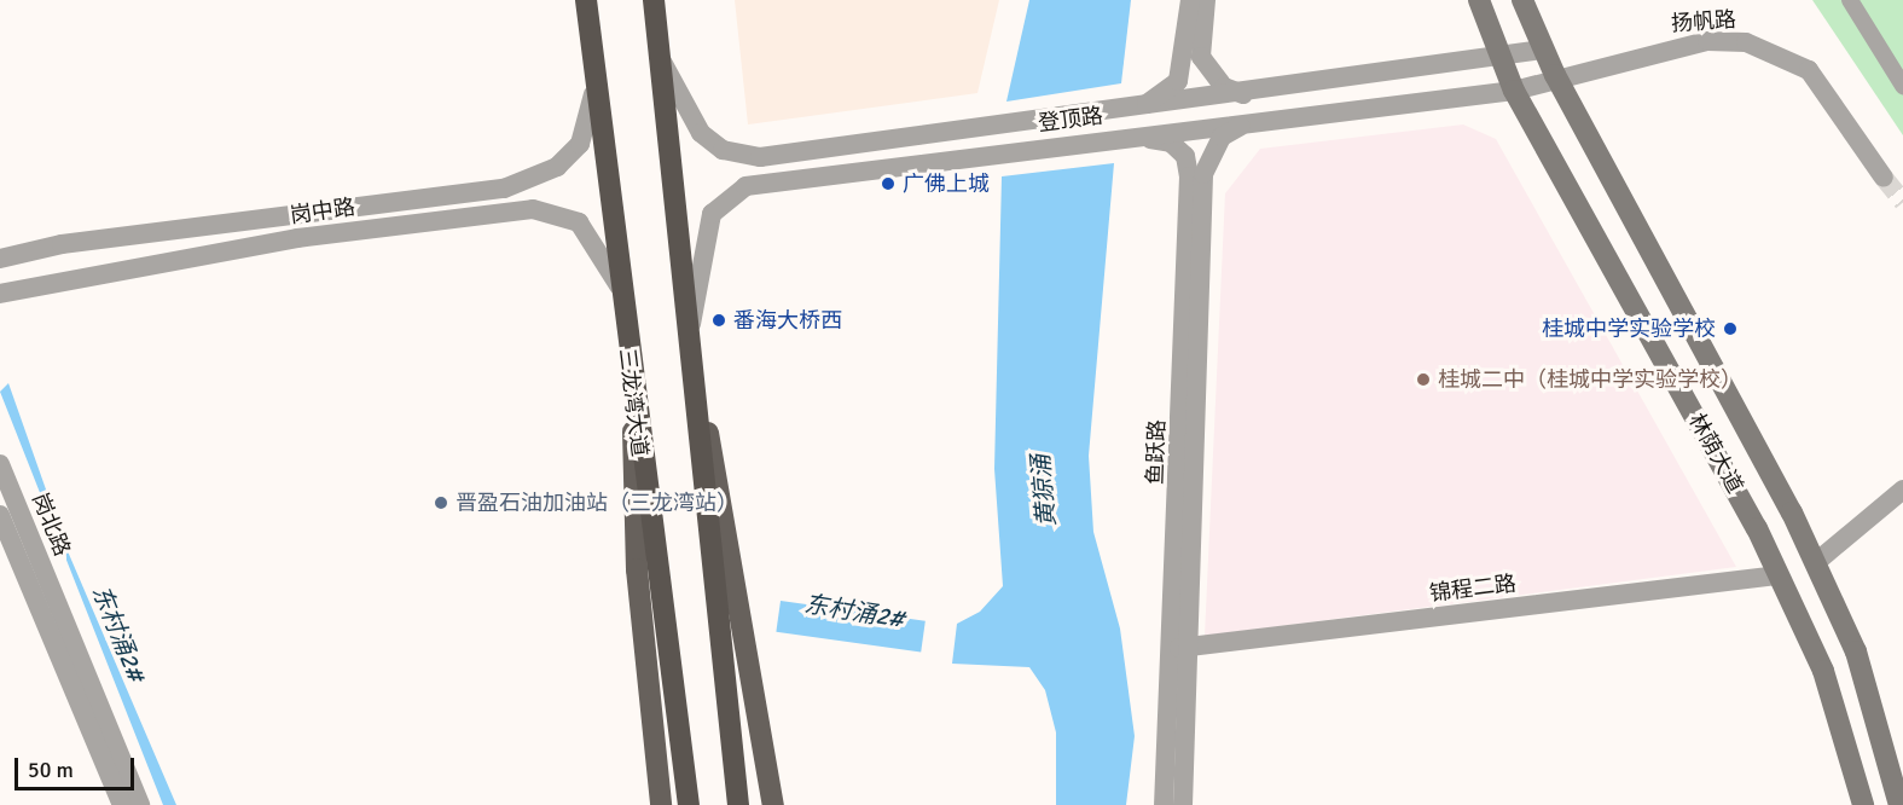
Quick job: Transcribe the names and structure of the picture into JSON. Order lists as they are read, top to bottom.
{
  "streets": {
    "highway": ["三龙湾大道"],
    "main road": ["林荫大道"],
    "street": [
      "扬帆路",
      "登顶路",
      "岗中路",
      "鱼跃路",
      "岗北路",
      "锦程二路"
    ]
  },
  "crossings": [
    ["扬帆路", "登顶路"],
    ["扬帆路", "林荫大道"],
    ["登顶路", "鱼跃路"],
    ["登顶路", "林荫大道"],
    ["岗中路", "三龙湾大道"],
    ["鱼跃路", "锦程二路"],
    ["林荫大道", "锦程二路"]
  ],
  "water": ["黄猄涌", "东村涌2#"],
  "places": [
    "广佛上城",
    "番海大桥西",
    "桂城中学实验学校",
    "桂城二中（桂城中学实验学校）",
    "晋盈石油加油站（三龙湾站）"
  ],
  "scale_bar": "50 m"
}
